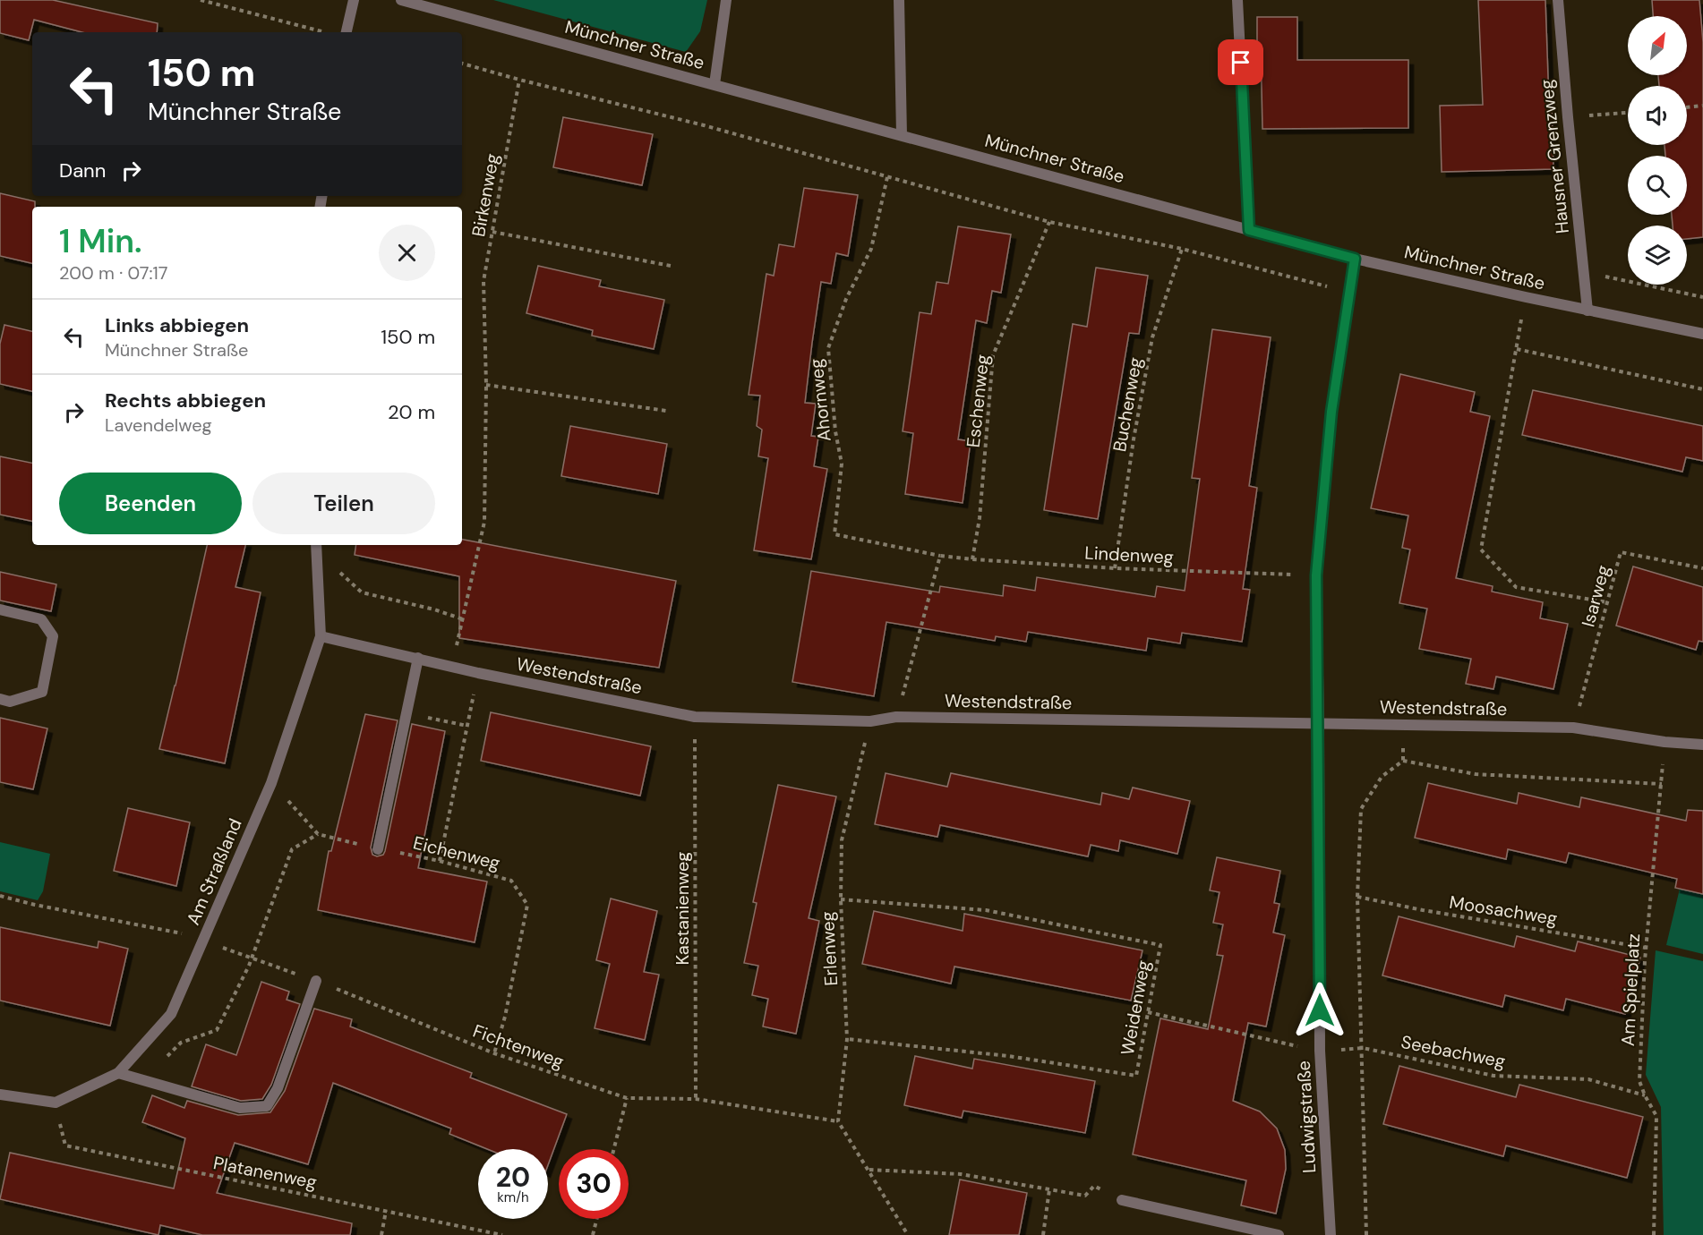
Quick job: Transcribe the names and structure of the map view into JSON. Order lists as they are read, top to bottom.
{
  "streets": {
    "street": [
      "Münchner Straße",
      "Hausner Grenzweg",
      "Westendstraße",
      "Am Straßland",
      "Ludwigstraße"
    ],
    "path": [
      "Birkenweg",
      "Ahornweg",
      "Eschenweg",
      "Buchenweg",
      "Lindenweg",
      "Isarweg",
      "Eichenweg",
      "Kastanienweg",
      "Moosachweg",
      "Erlenweg",
      "Am Spielplatz",
      "Weidenweg",
      "Fichtenweg",
      "Seebachweg",
      "Platanenweg"
    ]
  },
  "crossings": [
    ["Münchner Straße", "Hausner Grenzweg"],
    ["Münchner Straße", "Ludwigstraße"],
    ["Birkenweg", "Westendstraße"],
    ["Ahornweg", "Lindenweg"],
    ["Eschenweg", "Lindenweg"],
    ["Buchenweg", "Lindenweg"],
    ["Lindenweg", "Ludwigstraße"],
    ["Isarweg", "Westendstraße"],
    ["Westendstraße", "Am Straßland"],
    ["Westendstraße", "Kastanienweg"],
    ["Westendstraße", "Erlenweg"],
    ["Westendstraße", "Am Spielplatz"],
    ["Westendstraße", "Ludwigstraße"],
    ["Eichenweg", "Fichtenweg"],
    ["Am Straßland", "Fichtenweg"],
    ["Am Straßland", "Platanenweg"],
    ["Kastanienweg", "Fichtenweg"],
    ["Moosachweg", "Am Spielplatz"],
    ["Erlenweg", "Weidenweg"],
    ["Erlenweg", "Fichtenweg"],
    ["Am Spielplatz", "Seebachweg"],
    ["Weidenweg", "Seebachweg"],
    ["Seebachweg", "Ludwigstraße"]
  ],
  "north": "top right",
  "page": {
    "turn": ["150 m", "Münchner Straße"],
    "then": "Dann",
    "heading": ["1 Min.", "200 m · 07:17"],
    "list": [
      {
        "name": "Links abbiegen",
        "note": "Münchner Straße",
        "value": "150 m"
      },
      {
        "name": "Rechts abbiegen",
        "note": "Lavendelweg",
        "value": "20 m"
      }
    ],
    "buttons": ["Beenden", "Teilen"],
    "speed": "20 km/h",
    "limit": "30"
  }
}
